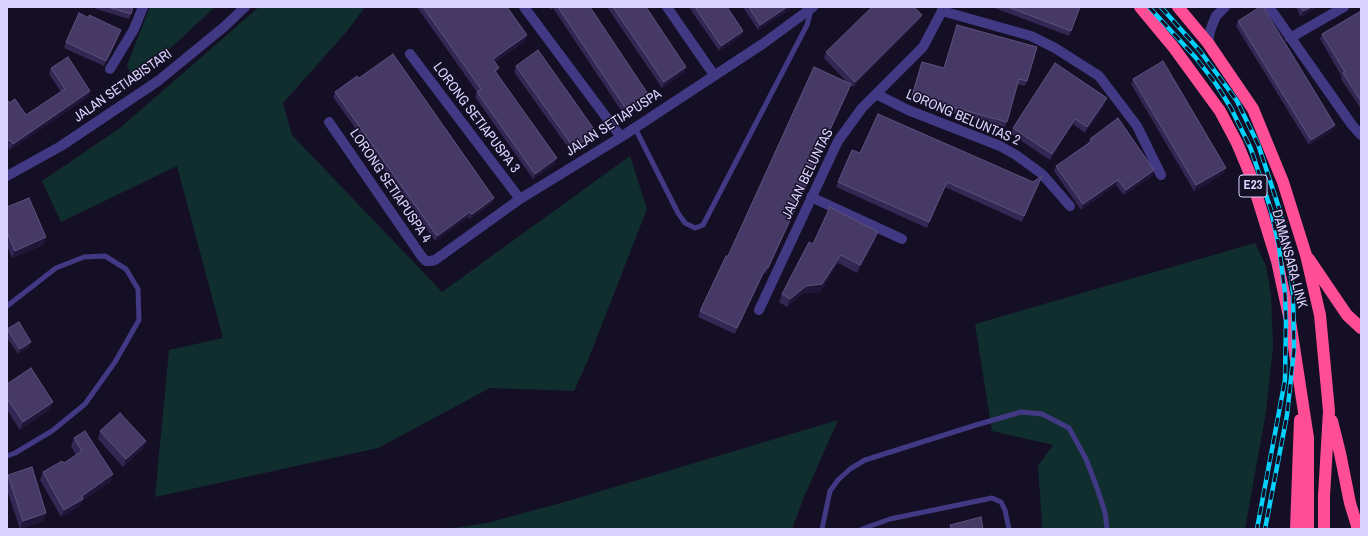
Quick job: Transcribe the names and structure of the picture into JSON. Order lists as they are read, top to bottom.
{
  "streets": {
    "highway": ["E23", "DAMANSARA LINK"],
    "street": [
      "JALAN SETIABISTARI",
      "LORONG SETIAPUSPA 3",
      "LORONG BELUNTAS 2",
      "JALAN SETIAPUSPA",
      "JALAN BELUNTAS",
      "LORONG SETIAPUSPA 4"
    ]
  },
  "crossings": [
    ["LORONG SETIAPUSPA 3", "JALAN SETIAPUSPA"],
    ["LORONG BELUNTAS 2", "JALAN BELUNTAS"],
    ["JALAN SETIAPUSPA", "LORONG SETIAPUSPA 4"]
  ]
}
